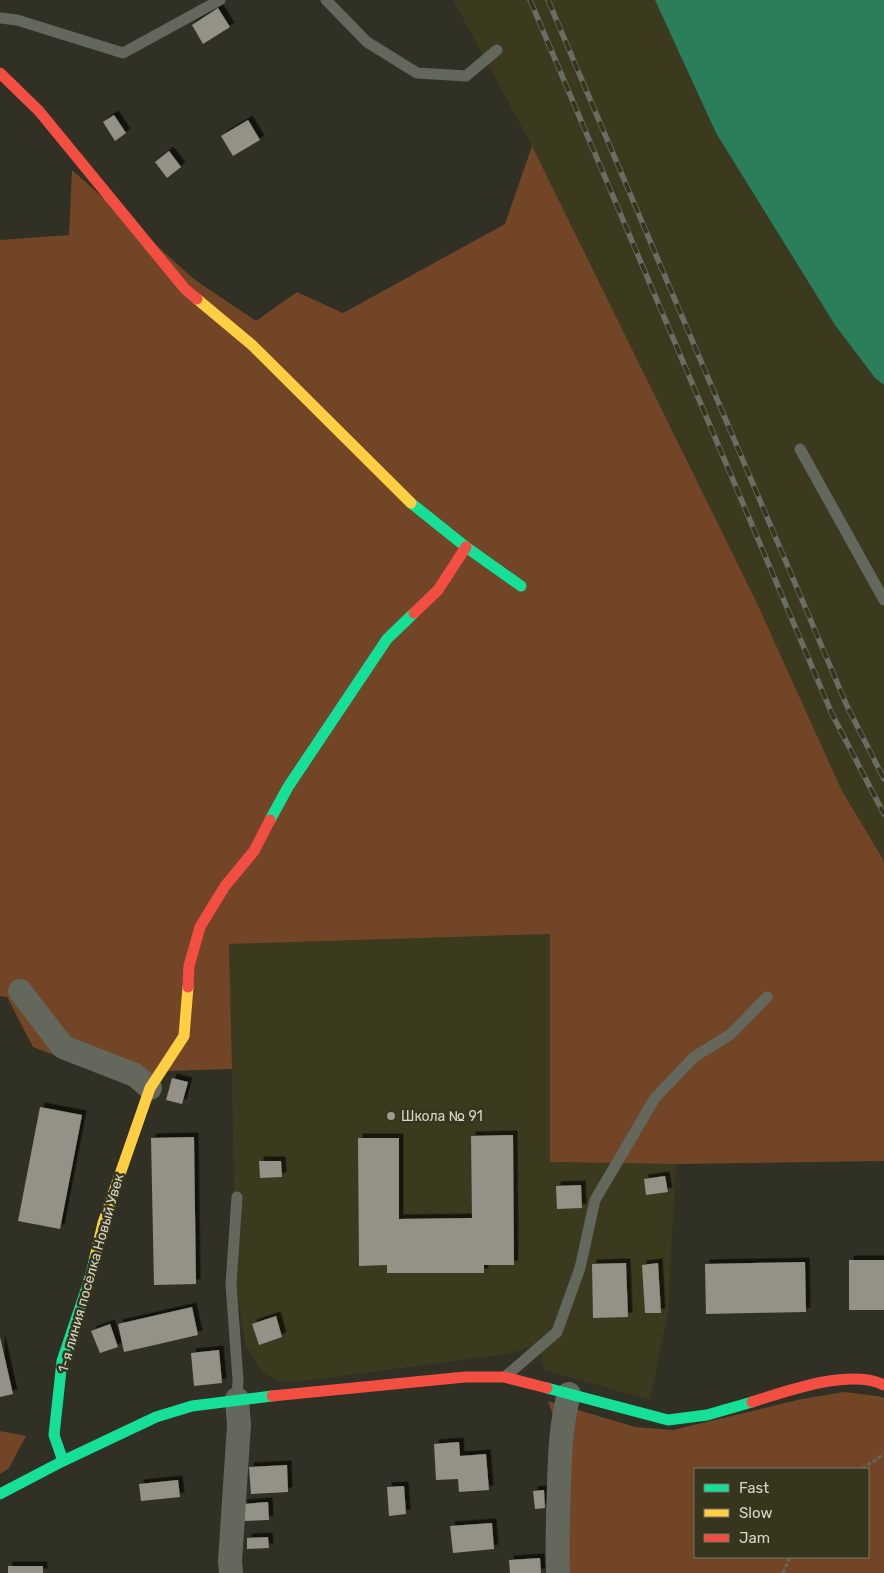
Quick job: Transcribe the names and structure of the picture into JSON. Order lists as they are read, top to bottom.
{
  "streets": {
    "street": ["1-я линия посёлка Новый Увек"]
  },
  "places": ["Школа № 91"],
  "legend": ["Fast", "Slow", "Jam"]
}
